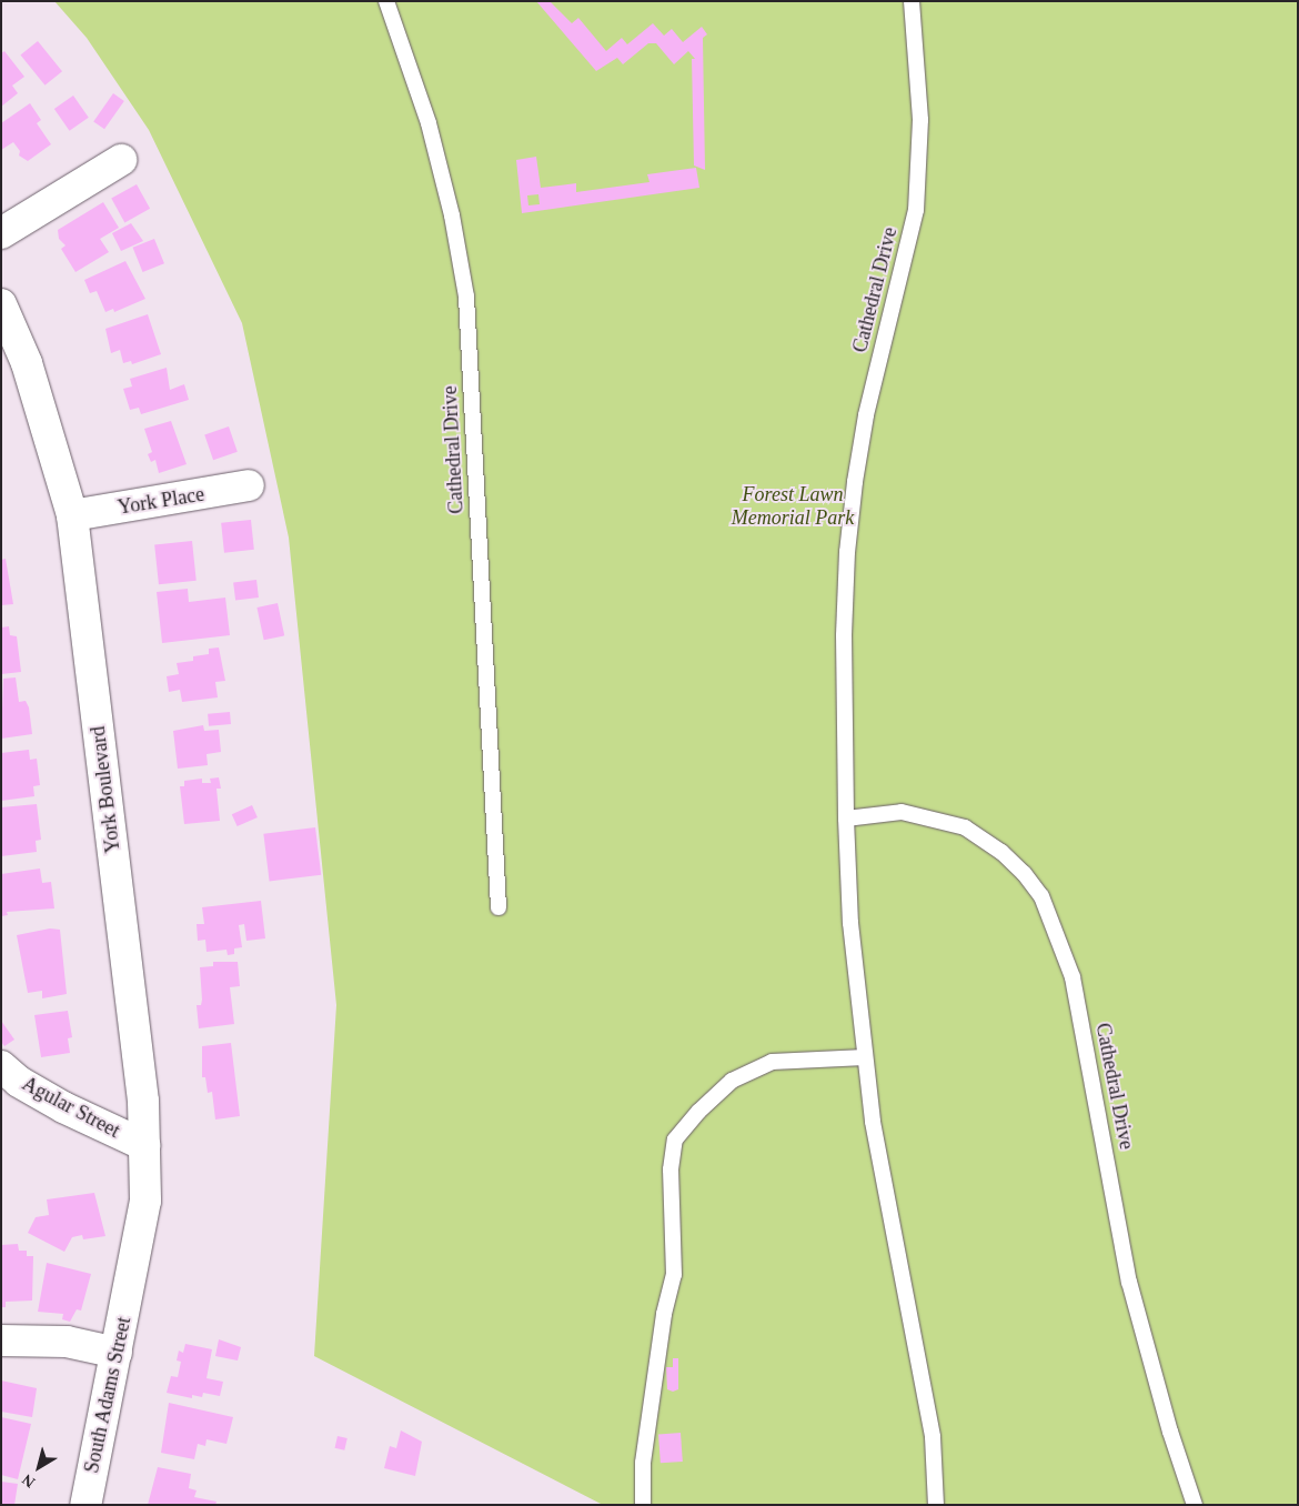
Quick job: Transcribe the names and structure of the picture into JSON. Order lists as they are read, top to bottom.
{
  "streets": {
    "street": [
      "York Place",
      "York Boulevard",
      "Agular Street",
      "South Adams Street"
    ],
    "lane": ["Cathedral Drive"]
  },
  "crossings": [
    ["York Place", "York Boulevard"],
    ["York Boulevard", "Agular Street"],
    ["York Boulevard", "South Adams Street"]
  ],
  "parks": ["Forest Lawn Memorial Park"],
  "north": "bottom left"
}
